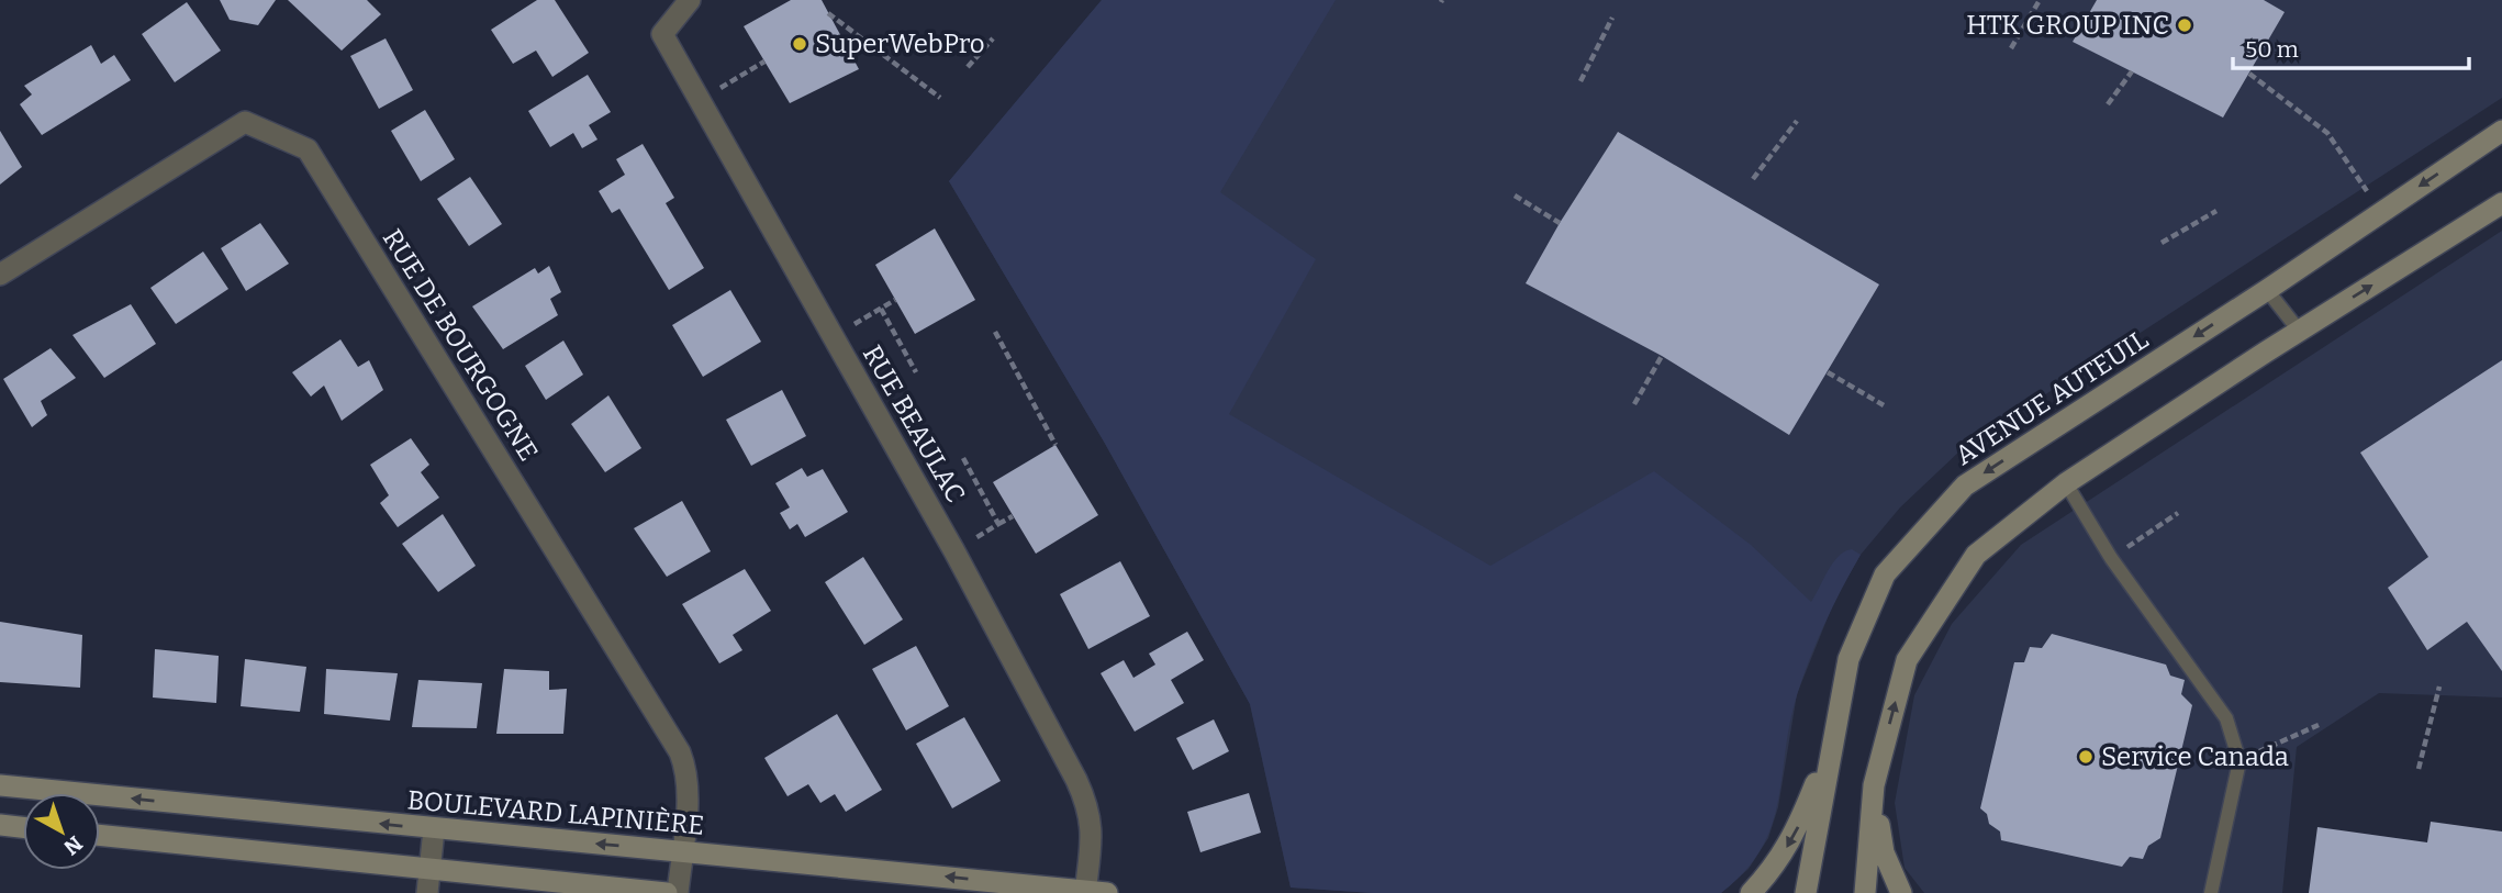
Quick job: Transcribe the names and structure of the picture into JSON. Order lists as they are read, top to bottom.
{
  "streets": {
    "main road": ["AVENUE AUTEUIL", "BOULEVARD LAPINIÈRE"],
    "street": ["RUE DE BOURGOGNE", "RUE BEAULAC"]
  },
  "crossings": [
    ["RUE DE BOURGOGNE", "BOULEVARD LAPINIÈRE"],
    ["RUE BEAULAC", "BOULEVARD LAPINIÈRE"]
  ],
  "places": ["HTK GROUP INC", "SuperWebPro", "Service Canada"],
  "scale_bar": "50 m",
  "north": "bottom right"
}
